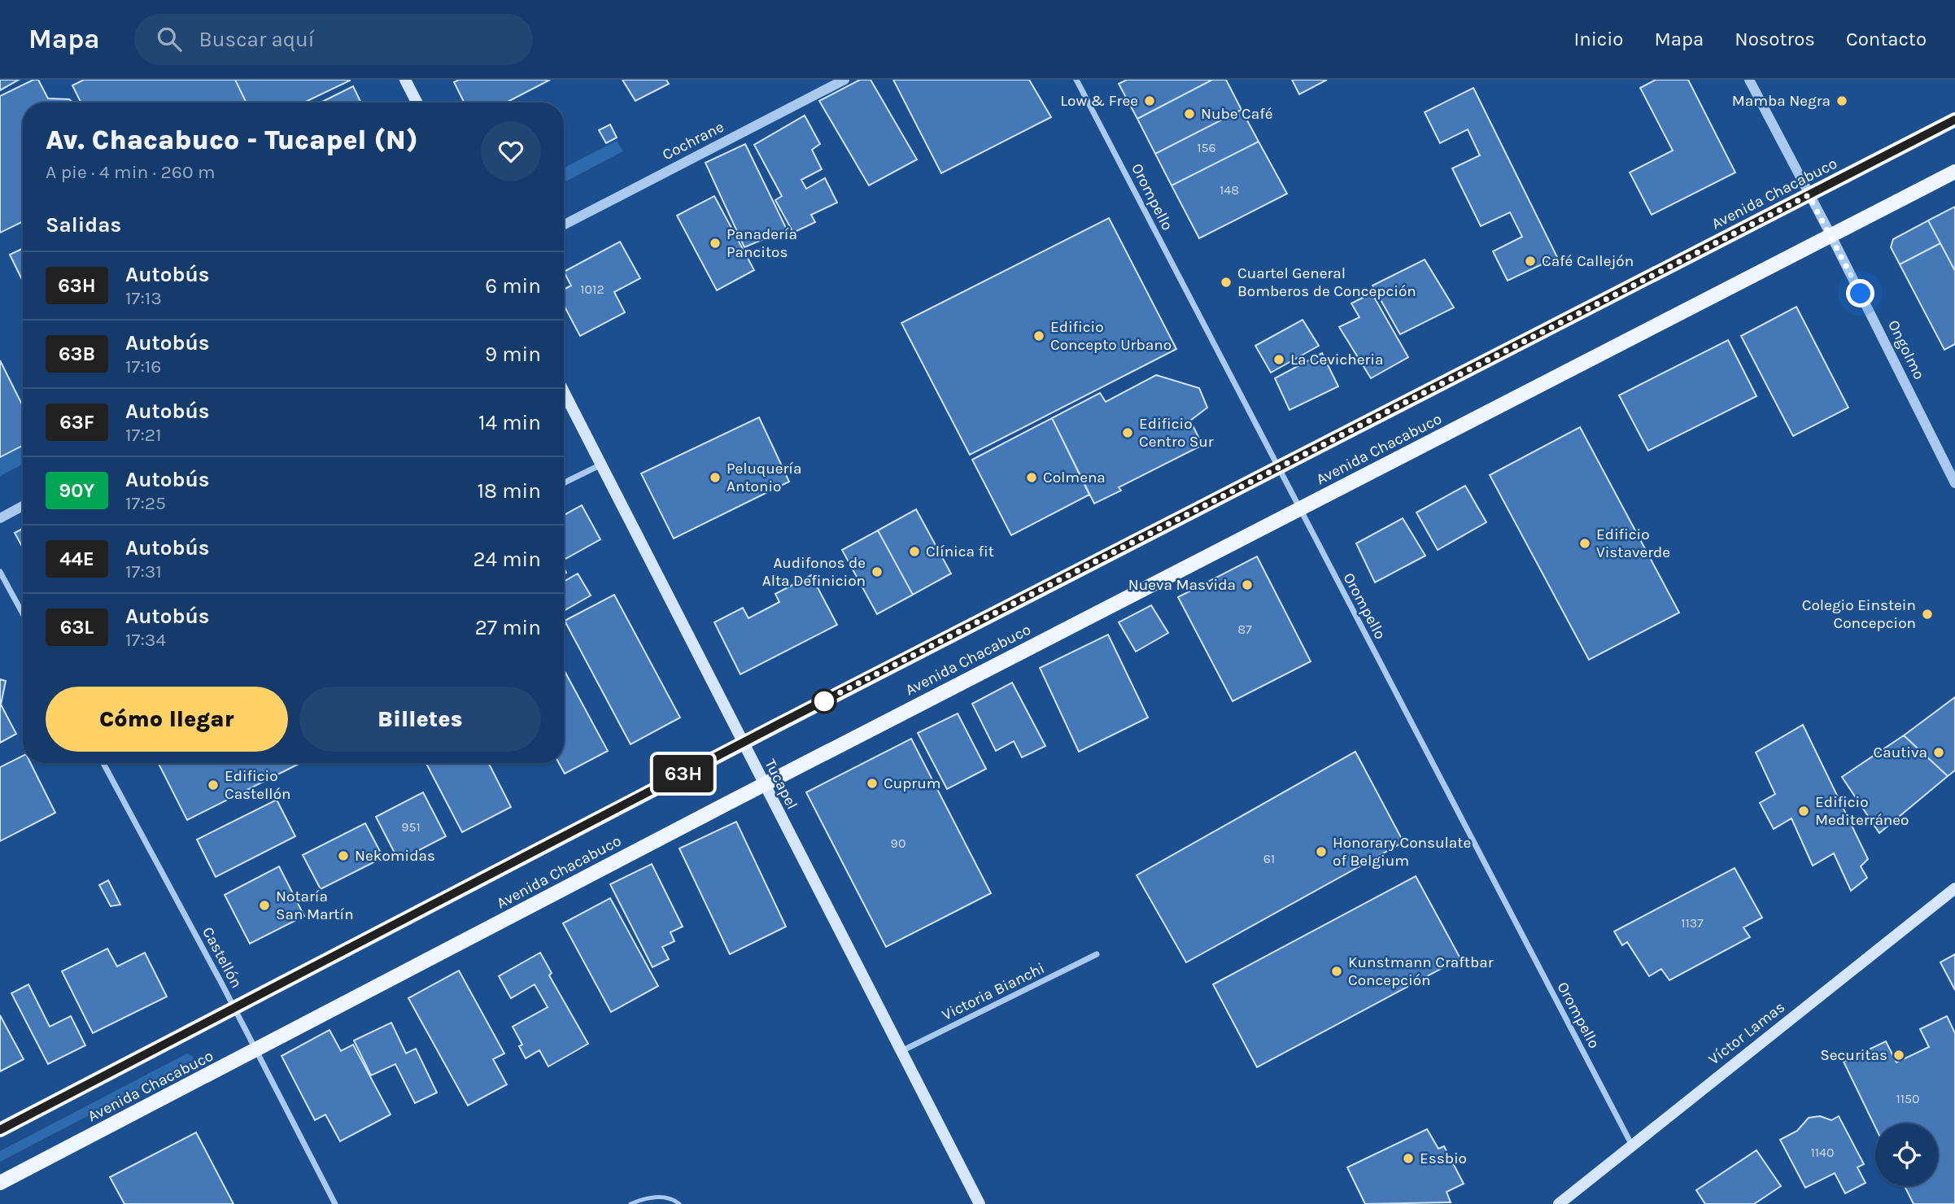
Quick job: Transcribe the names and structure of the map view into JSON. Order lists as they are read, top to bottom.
{
  "streets": {
    "main road": ["Avenida Chacabuco", "Tucapel", "Víctor Lamas"],
    "street": [
      "Cochrane",
      "Orompello",
      "Ongolmo",
      "Castellón",
      "Victoria Bianchi"
    ]
  },
  "crossings": [
    ["Avenida Chacabuco", "Orompello"],
    ["Avenida Chacabuco", "Ongolmo"],
    ["Avenida Chacabuco", "Tucapel"],
    ["Avenida Chacabuco", "Castellón"],
    ["Orompello", "Víctor Lamas"],
    ["Tucapel", "Victoria Bianchi"]
  ],
  "places": [
    "Low & Free",
    "Mamba Negra",
    "Nube Café",
    "Panadería Pancitos",
    "Café Callejón",
    "Cuartel General Bomberos de Concepción",
    "Edificio Concepto Urbano",
    "La Cevicheria",
    "Edificio Centro Sur",
    "Peluquería Antonio",
    "Colmena",
    "Edificio Vistaverde",
    "Clínica fit",
    "Audifonos de Alta Definicion",
    "Nueva Masvida",
    "Colegio Einstein Concepcion",
    "Cautiva",
    "Cuprum",
    "Edificio Castellón",
    "Edificio Mediterráneo",
    "Honorary Consulate of Belgium",
    "Nekomidas",
    "Notaría San Martín",
    "Kunstmann Craftbar Concepción",
    "Securitas",
    "Essbio"
  ],
  "lines": ["bus line 63H"],
  "house_numbers": [
    "156",
    "148",
    "1012",
    "87",
    "951",
    "90",
    "61",
    "1137",
    "1150",
    "1140"
  ],
  "page": {
    "header": "Mapa",
    "search": "Buscar aquí",
    "nav": [
      "Inicio",
      "Mapa",
      "Nosotros",
      "Contacto"
    ],
    "on_map": "63H",
    "heading": [
      ["Av. Chacabuco - Tucapel (N)", "A pie · 4 min · 260 m"],
      "Salidas"
    ],
    "list": [
      {
        "mark": "63H",
        "name": "Autobús",
        "note": "17:13",
        "value": "6 min"
      },
      {
        "mark": "63B",
        "name": "Autobús",
        "note": "17:16",
        "value": "9 min"
      },
      {
        "mark": "63F",
        "name": "Autobús",
        "note": "17:21",
        "value": "14 min"
      },
      {
        "mark": "90Y",
        "name": "Autobús",
        "note": "17:25",
        "value": "18 min"
      },
      {
        "mark": "44E",
        "name": "Autobús",
        "note": "17:31",
        "value": "24 min"
      },
      {
        "mark": "63L",
        "name": "Autobús",
        "note": "17:34",
        "value": "27 min"
      }
    ],
    "buttons": ["Cómo llegar", "Billetes"]
  }
}
